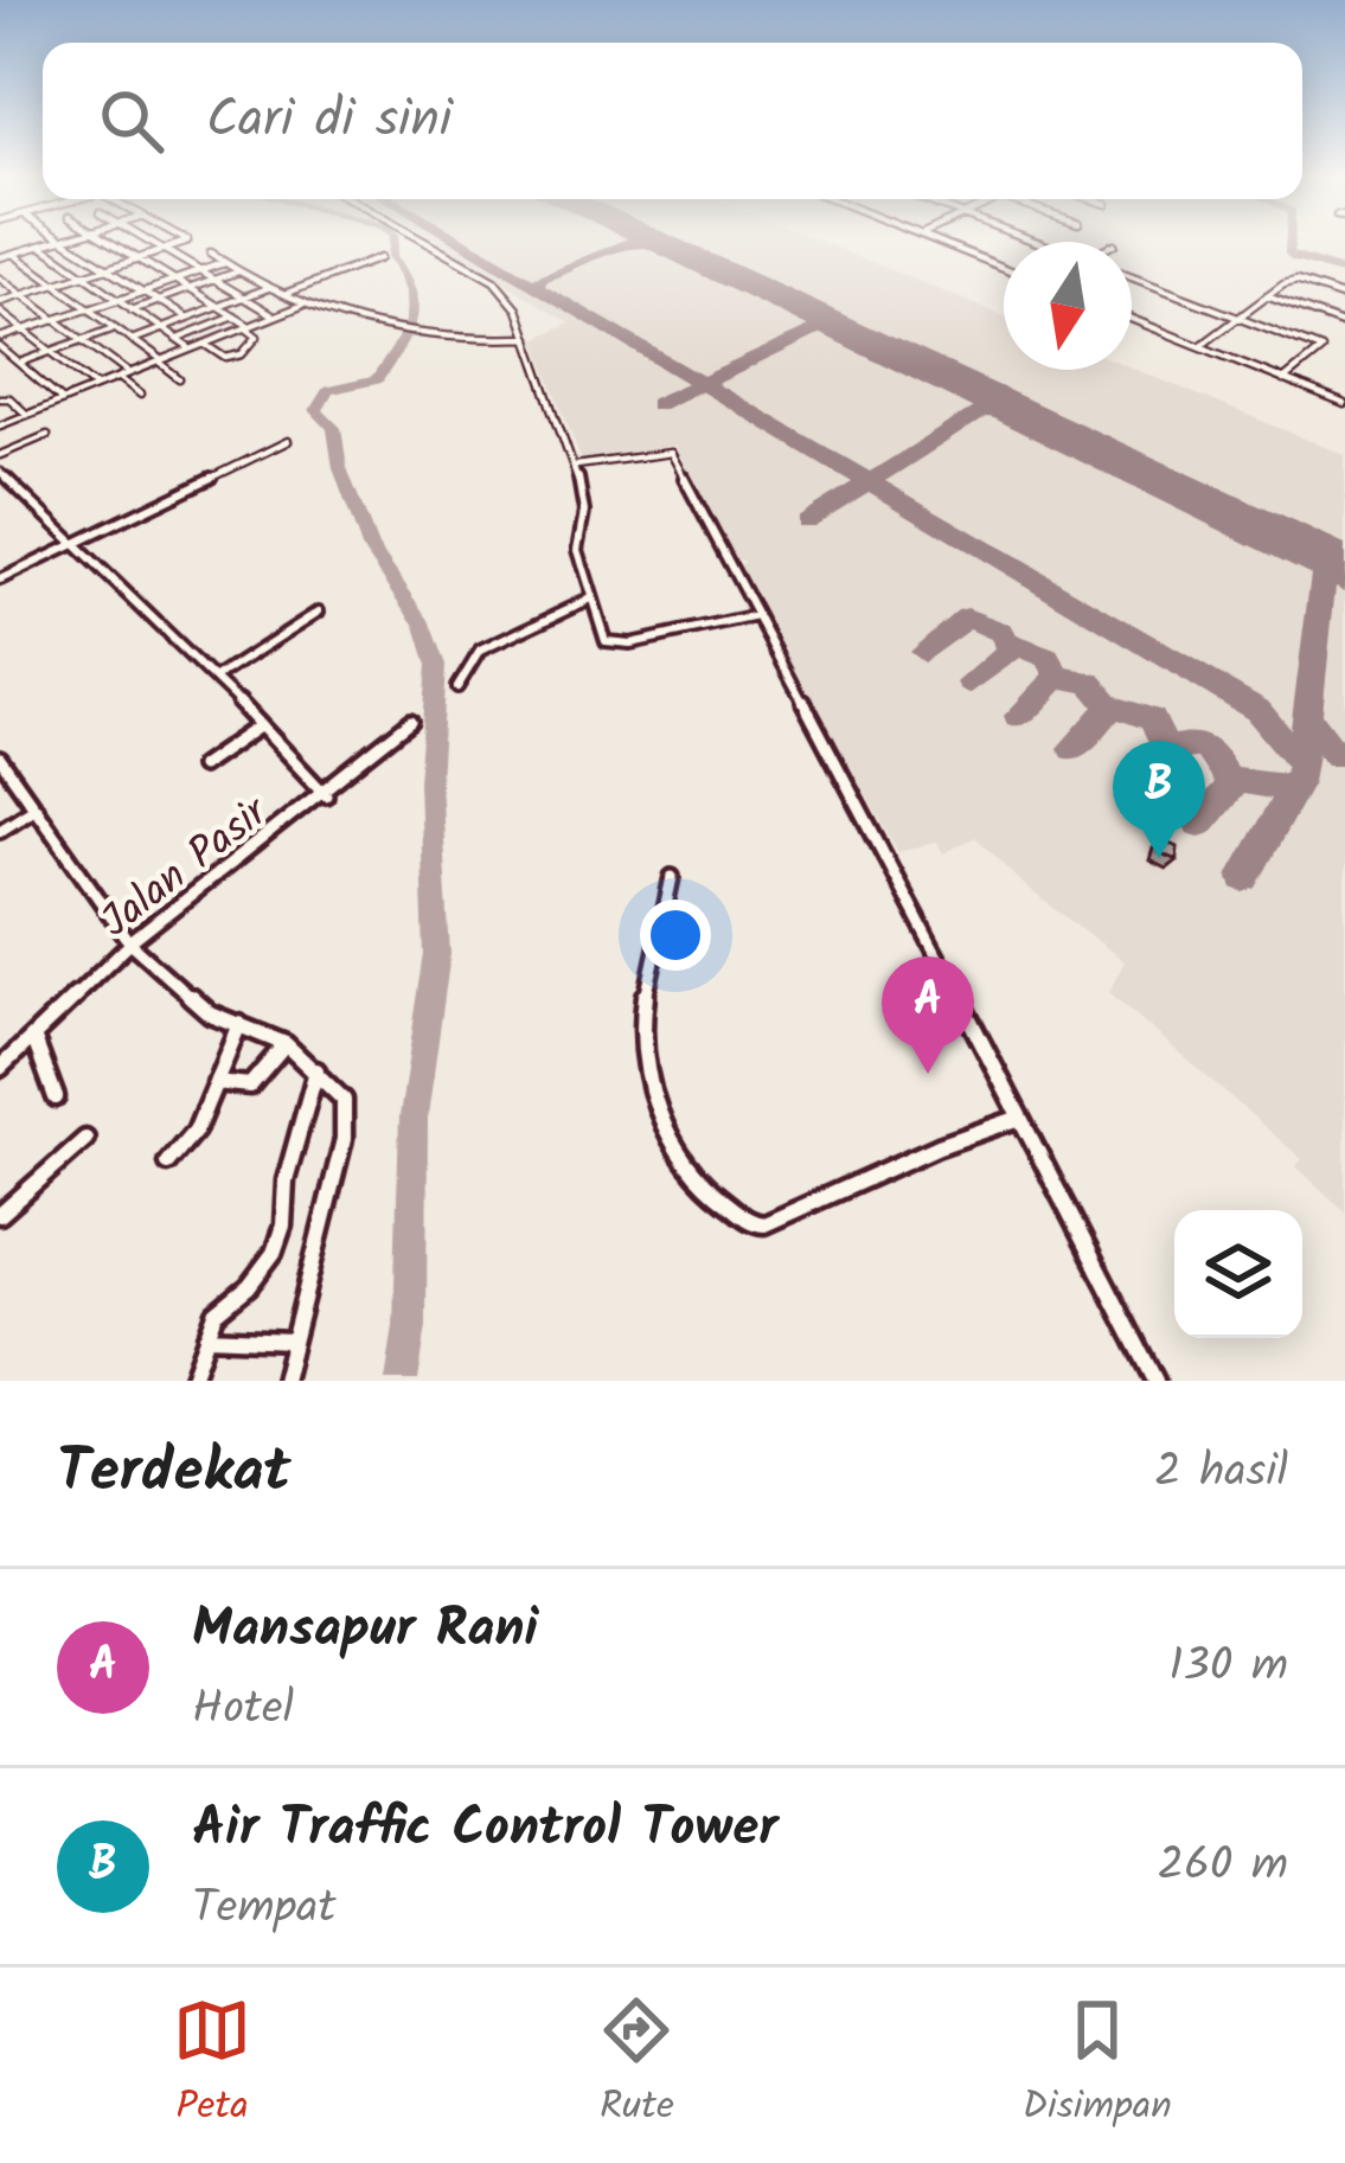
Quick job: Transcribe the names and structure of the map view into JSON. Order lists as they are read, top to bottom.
{
  "streets": {
    "street": ["Jalan Pasir"]
  },
  "north": "bottom",
  "page": {
    "search": "Cari di sini",
    "pins": ["B", "A"],
    "heading": ["Terdekat", "2 hasil"],
    "list": [
      {
        "mark": "A",
        "name": "Mansapur Rani",
        "note": "Hotel",
        "value": "130 m"
      },
      {
        "mark": "B",
        "name": "Air Traffic Control Tower",
        "note": "Tempat",
        "value": "260 m"
      }
    ],
    "nav": ["Peta", "Rute", "Disimpan"]
  }
}
